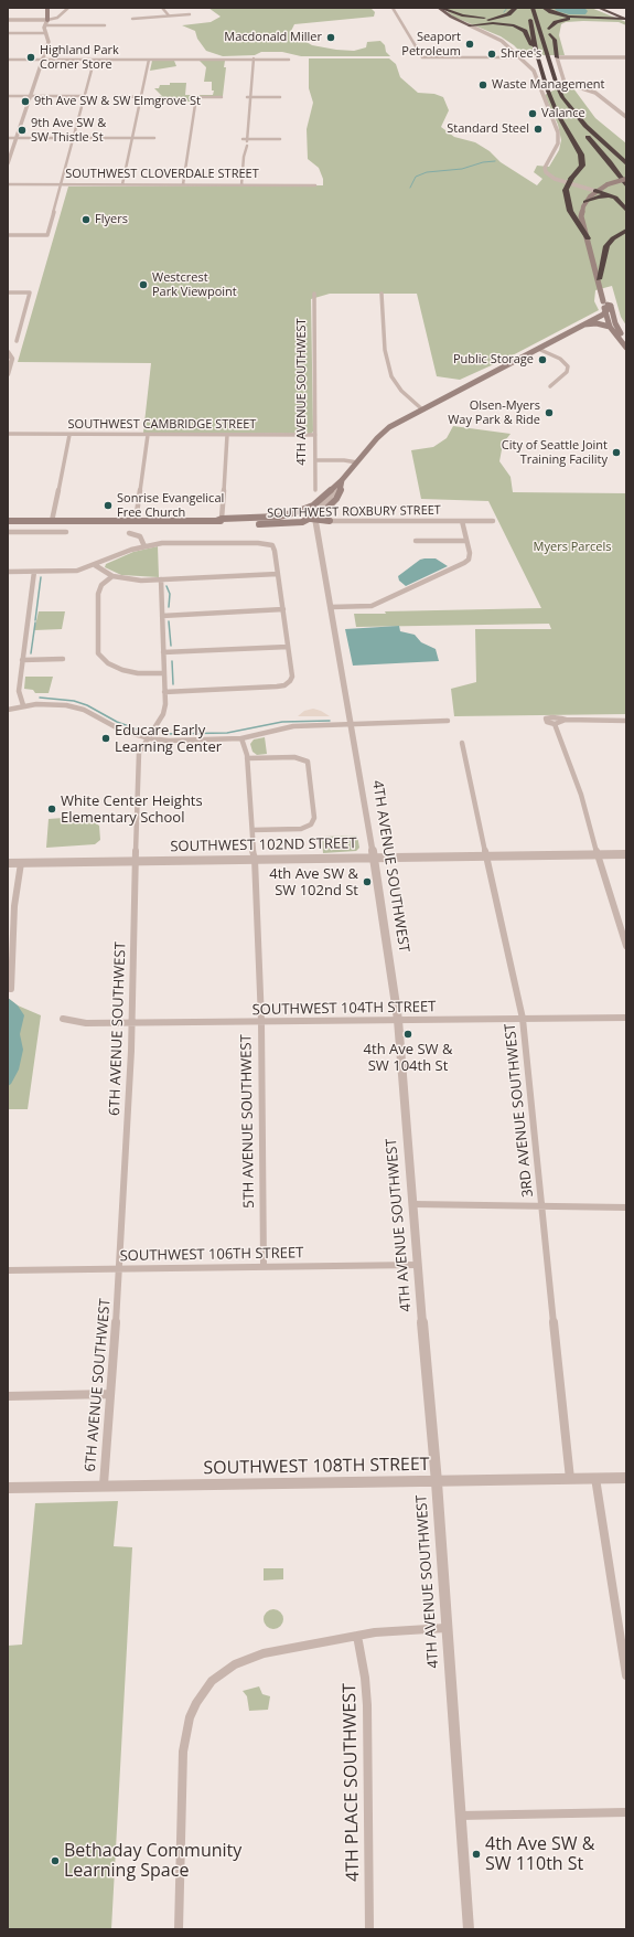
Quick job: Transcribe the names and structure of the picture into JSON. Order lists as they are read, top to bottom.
{
  "streets": {
    "main road": ["SOUTHWEST ROXBURY STREET"],
    "street": [
      "SOUTHWEST CLOVERDALE STREET",
      "4TH AVENUE SOUTHWEST",
      "SOUTHWEST CAMBRIDGE STREET",
      "SOUTHWEST 102ND STREET",
      "SOUTHWEST 104TH STREET",
      "6TH AVENUE SOUTHWEST",
      "3RD AVENUE SOUTHWEST",
      "5TH AVENUE SOUTHWEST",
      "SOUTHWEST 106TH STREET",
      "SOUTHWEST 108TH STREET",
      "4TH PLACE SOUTHWEST"
    ]
  },
  "crossings": [
    ["4TH AVENUE SOUTHWEST", "SOUTHWEST CAMBRIDGE STREET"],
    ["4TH AVENUE SOUTHWEST", "SOUTHWEST ROXBURY STREET"],
    ["4TH AVENUE SOUTHWEST", "SOUTHWEST 102ND STREET"],
    ["4TH AVENUE SOUTHWEST", "SOUTHWEST 104TH STREET"],
    ["4TH AVENUE SOUTHWEST", "SOUTHWEST 106TH STREET"],
    ["4TH AVENUE SOUTHWEST", "SOUTHWEST 108TH STREET"],
    ["SOUTHWEST 102ND STREET", "6TH AVENUE SOUTHWEST"],
    ["SOUTHWEST 102ND STREET", "3RD AVENUE SOUTHWEST"],
    ["SOUTHWEST 102ND STREET", "5TH AVENUE SOUTHWEST"],
    ["SOUTHWEST 104TH STREET", "6TH AVENUE SOUTHWEST"],
    ["SOUTHWEST 104TH STREET", "3RD AVENUE SOUTHWEST"],
    ["SOUTHWEST 104TH STREET", "5TH AVENUE SOUTHWEST"],
    ["6TH AVENUE SOUTHWEST", "SOUTHWEST 106TH STREET"],
    ["6TH AVENUE SOUTHWEST", "SOUTHWEST 108TH STREET"],
    ["3RD AVENUE SOUTHWEST", "SOUTHWEST 108TH STREET"],
    ["5TH AVENUE SOUTHWEST", "SOUTHWEST 106TH STREET"]
  ],
  "parks": ["Myers Parcels"],
  "places": [
    "Macdonald Miller",
    "Seaport Petroleum",
    "Shree's",
    "Highland Park Corner Store",
    "Waste Management",
    "9th Ave SW & SW Elmgrove St",
    "Valance",
    "Standard Steel",
    "9th Ave SW & SW Thistle St",
    "Flyers",
    "Westcrest Park Viewpoint",
    "Public Storage",
    "Olsen-Myers Way Park & Ride",
    "City of Seattle Joint Training Facility",
    "Sonrise Evangelical Free Church",
    "Educare Early Learning Center",
    "White Center Heights Elementary School",
    "4th Ave SW & SW 102nd St",
    "4th Ave SW & SW 104th St",
    "4th Ave SW & SW 110th St",
    "Bethaday Community Learning Space"
  ]
}
